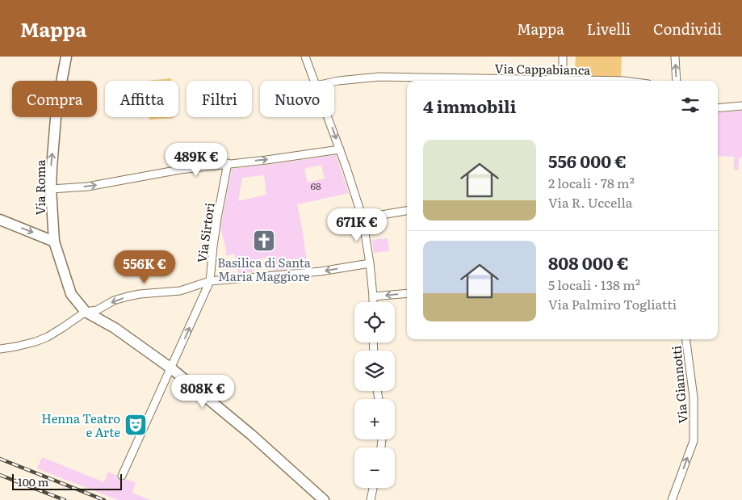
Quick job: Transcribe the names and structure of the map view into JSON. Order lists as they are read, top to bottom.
{
  "streets": {
    "street": [
      "Via Cappabianca",
      "Via Roma",
      "Via Sirtori",
      "Via Giannotti"
    ]
  },
  "one_way": ["Via Roma", "Via Giannotti"],
  "places": {
    "church": ["Basilica di Santa Maria Maggiore"],
    "theatre": ["Henna Teatro e Arte"]
  },
  "house_numbers": ["68"],
  "scale_bar": "100 m",
  "page": {
    "header": "Mappa",
    "nav": ["Mappa", "Livelli", "Condividi"],
    "chip": [
      "Compra",
      "Affitta",
      "Filtri",
      "Nuovo"
    ],
    "heading": "4 immobili",
    "list": [
      {
        "name": "556 000 €",
        "note": "2 locali · 78 m² · Via R. Uccella"
      },
      {
        "name": "808 000 €",
        "note": "5 locali · 138 m² · Via Palmiro Togliatti"
      }
    ],
    "price": [
      "489K €",
      "671K €",
      "556K €",
      "808K €"
    ],
    "map_buttons": ["+", "−"],
    "scale": "100 m"
  }
}
